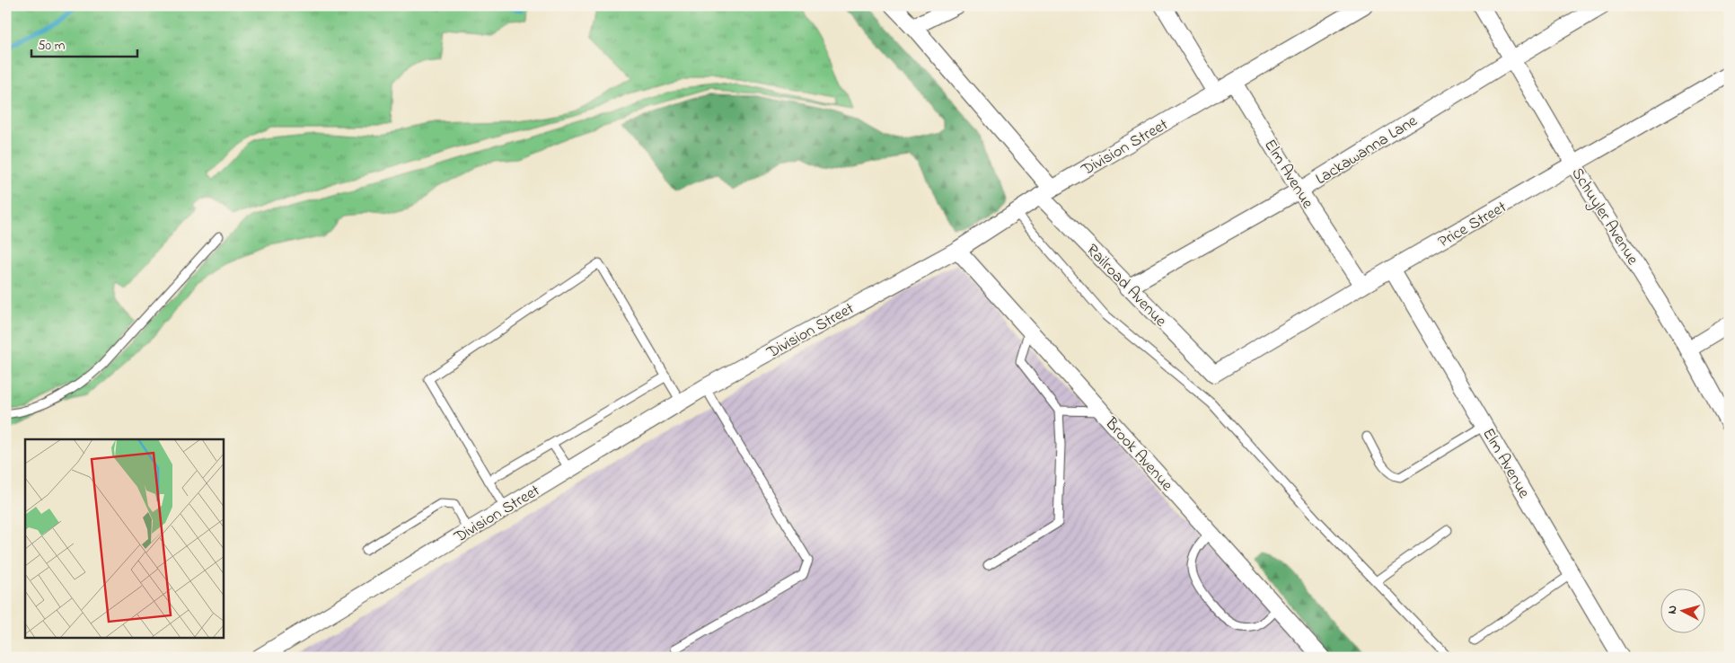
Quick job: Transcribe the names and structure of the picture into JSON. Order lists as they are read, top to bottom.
{
  "streets": {
    "street": [
      "Division Street",
      "Lackawanna Lane",
      "Elm Avenue",
      "Schuyler Avenue",
      "Price Street",
      "Railroad Avenue",
      "Brook Avenue"
    ]
  },
  "crossings": [
    ["Division Street", "Elm Avenue"],
    ["Division Street", "Railroad Avenue"],
    ["Division Street", "Brook Avenue"],
    ["Lackawanna Lane", "Elm Avenue"],
    ["Lackawanna Lane", "Schuyler Avenue"],
    ["Lackawanna Lane", "Railroad Avenue"],
    ["Elm Avenue", "Price Street"],
    ["Schuyler Avenue", "Price Street"],
    ["Price Street", "Railroad Avenue"]
  ],
  "scale_bar": "50 m",
  "north": "left"
}
